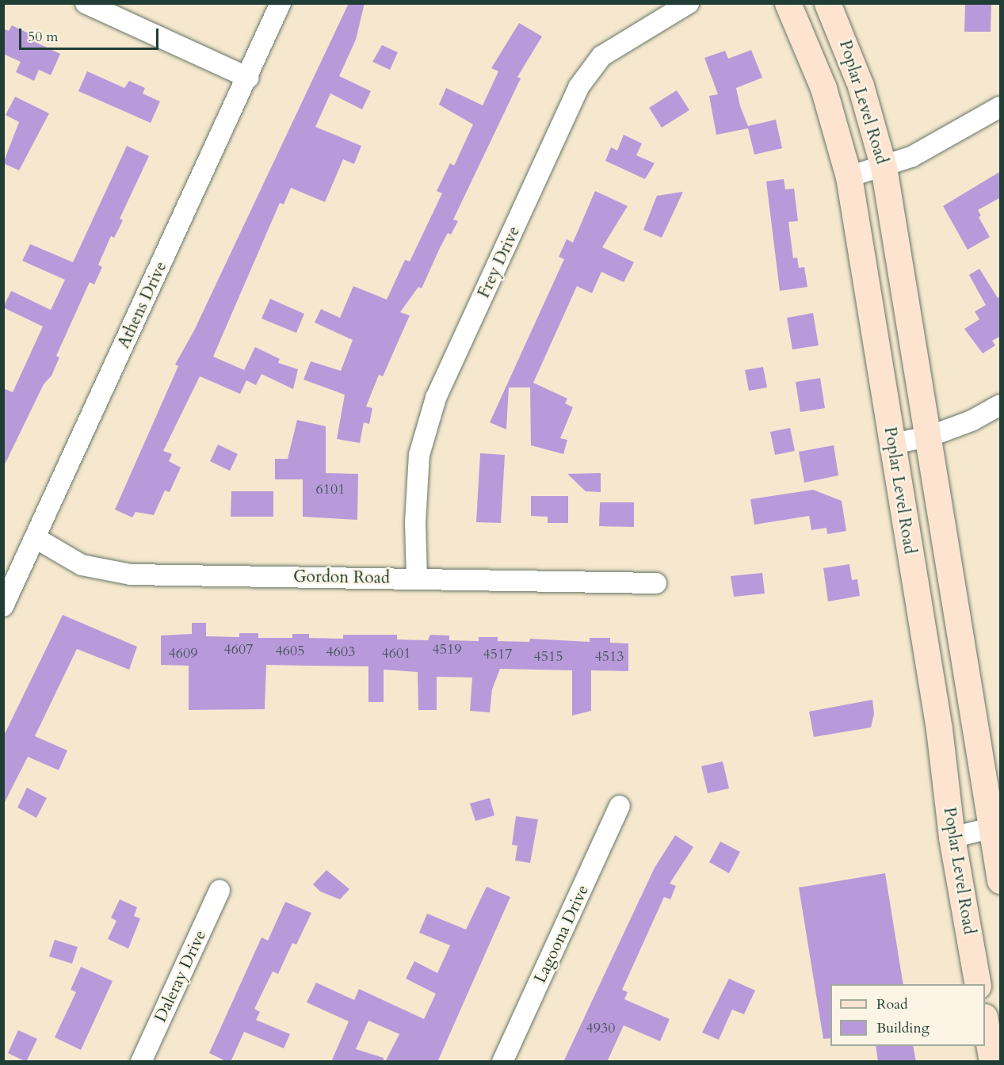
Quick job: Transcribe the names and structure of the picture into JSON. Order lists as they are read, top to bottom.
{
  "streets": {
    "main road": ["Poplar Level Road"],
    "street": [
      "Frey Drive",
      "Athens Drive",
      "Gordon Road",
      "Lagoona Drive",
      "Daleray Drive"
    ]
  },
  "crossings": [
    ["Frey Drive", "Gordon Road"],
    ["Athens Drive", "Gordon Road"]
  ],
  "house_numbers": [
    "6101",
    "4607",
    "4519",
    "4605",
    "4603",
    "4609",
    "4601",
    "4517",
    "4515",
    "4513",
    "4930"
  ],
  "legend": ["Road", "Building"],
  "scale_bar": "50 m"
}
